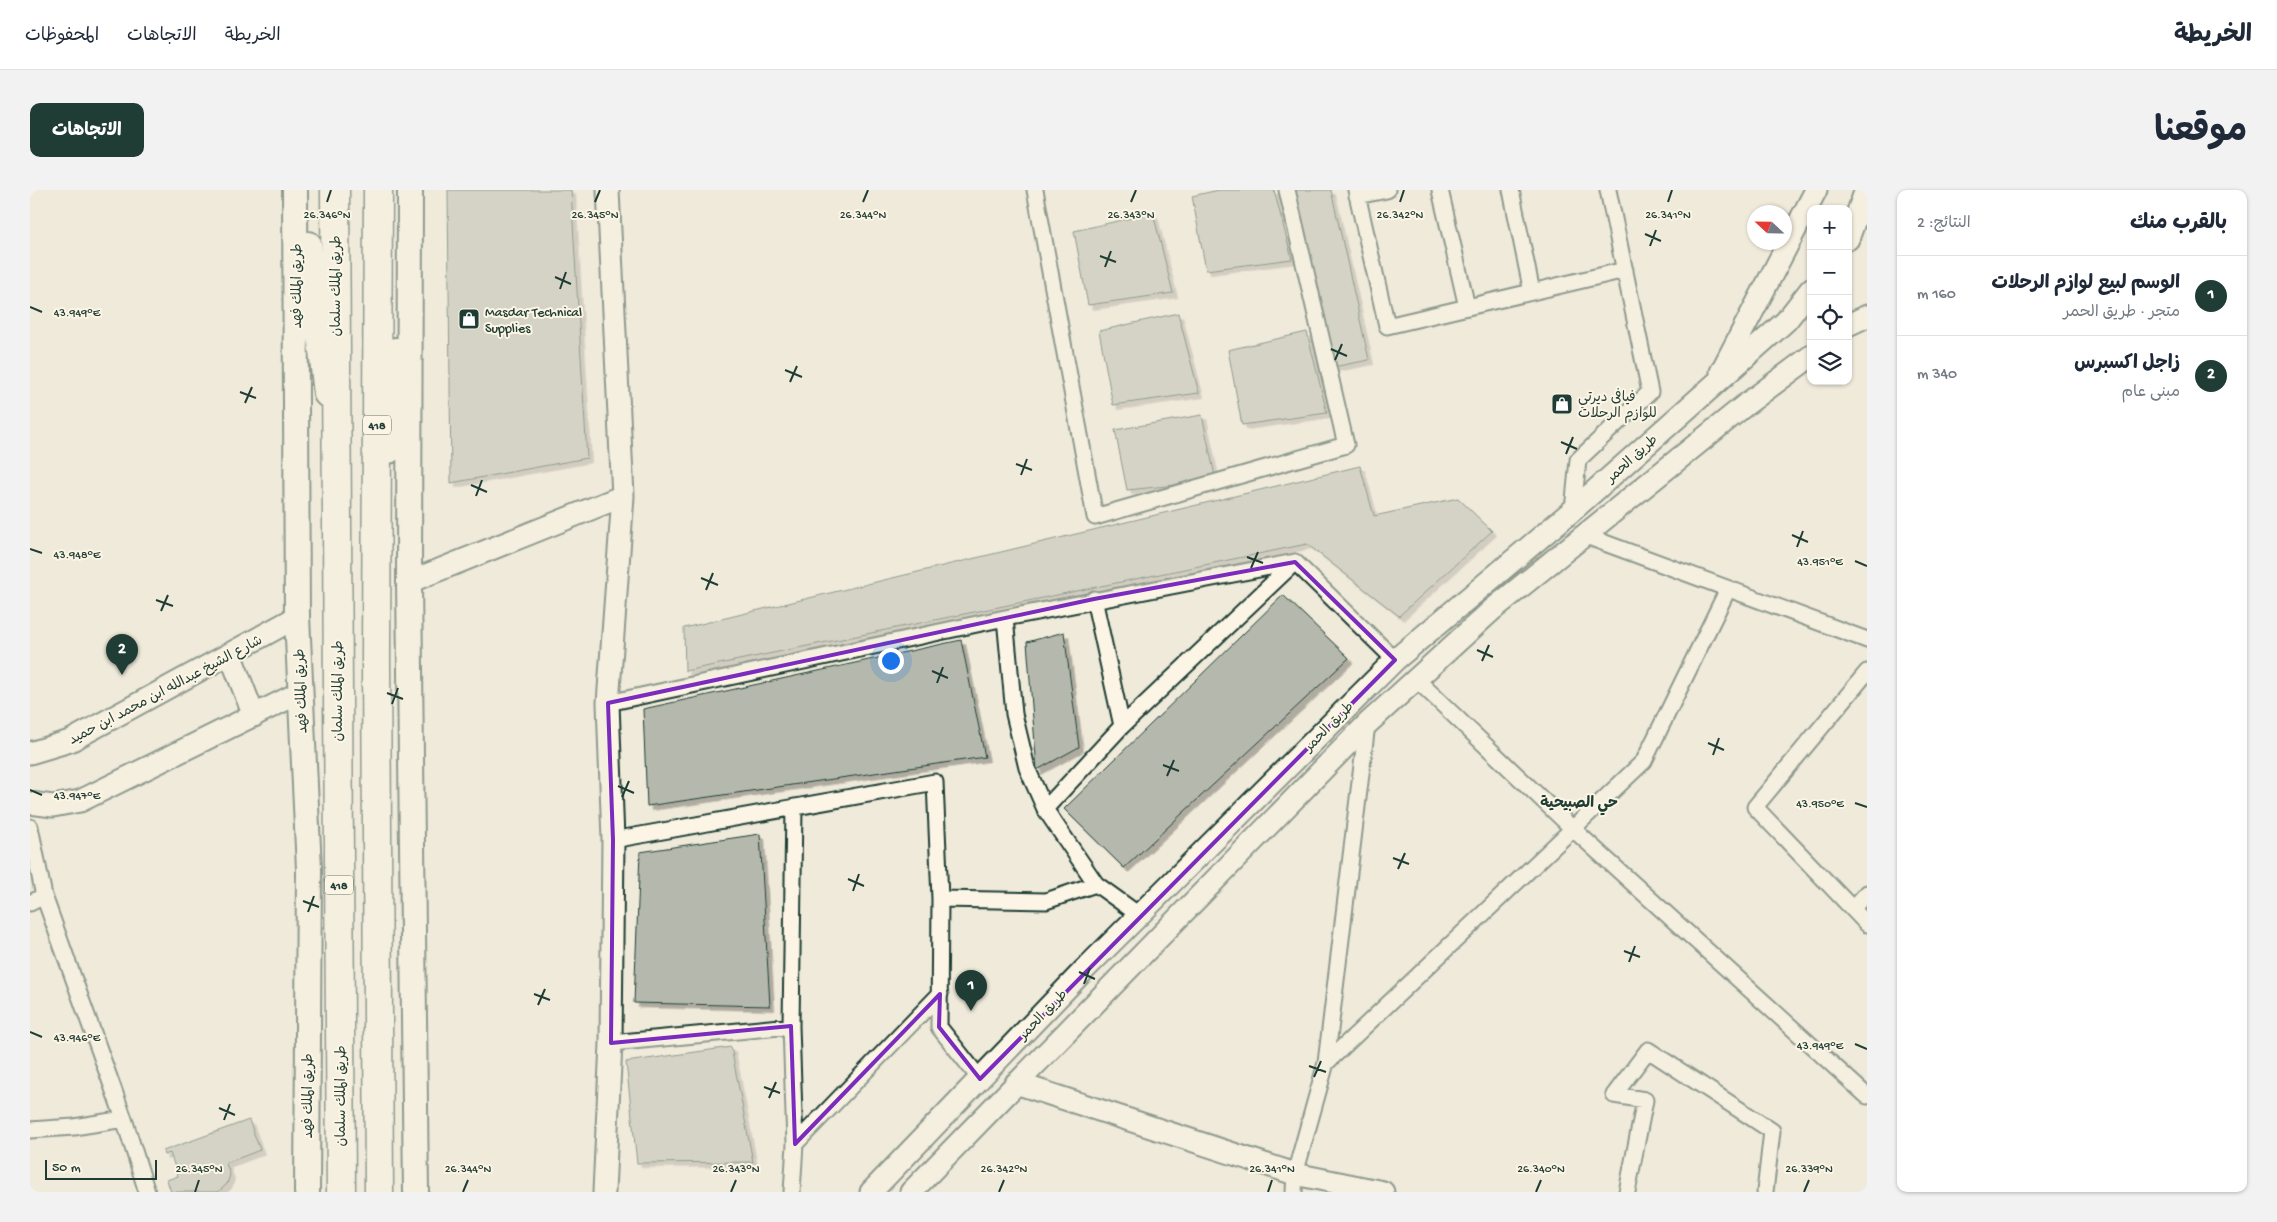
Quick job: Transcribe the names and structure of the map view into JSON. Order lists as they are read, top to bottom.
{
  "streets": {
    "highway": ["طريق الملك سلمان", "418"],
    "main road": ["طريق الملك فهد"],
    "street": ["طريق الحمر", "شارع الشيخ عبدالله ابن محمد ابن حميد"]
  },
  "crossings": [
    ["طريق الملك فهد", "شارع الشيخ عبدالله ابن محمد ابن حميد"]
  ],
  "districts": ["حي الصبيحية"],
  "places": {
    "shop": ["Masdar Technical Supplies", "فيافي ديرتي للوازم الرحلات"]
  },
  "scale_bar": "50 m",
  "north": "left",
  "page": {
    "header": "الخريطة",
    "nav": ["الخريطة", "الاتجاهات", "المحفوظات"],
    "title": "موقعنا",
    "buttons": "الاتجاهات",
    "heading": ["بالقرب منك", "النتائج: 2"],
    "map_buttons": ["+", "−"],
    "list": [
      {
        "mark": "1",
        "name": "الوسم لبيع لوازم الرحلات",
        "note": "متجر · طريق الحمر",
        "value": "160 m"
      },
      {
        "mark": "2",
        "name": "زاجل اكسبرس",
        "note": "مبنى عام",
        "value": "340 m"
      }
    ],
    "pins": ["2", "1"],
    "scale": "50 m"
  },
  "coordinates": [
    "26.345°N",
    "26.344°N",
    "26.341°N",
    "26.346°N",
    "26.343°N",
    "26.342°N",
    "43.949°E",
    "43.948°E",
    "43.951°E",
    "43.947°E",
    "43.950°E",
    "43.946°E",
    "26.340°N",
    "26.339°N"
  ]
}
